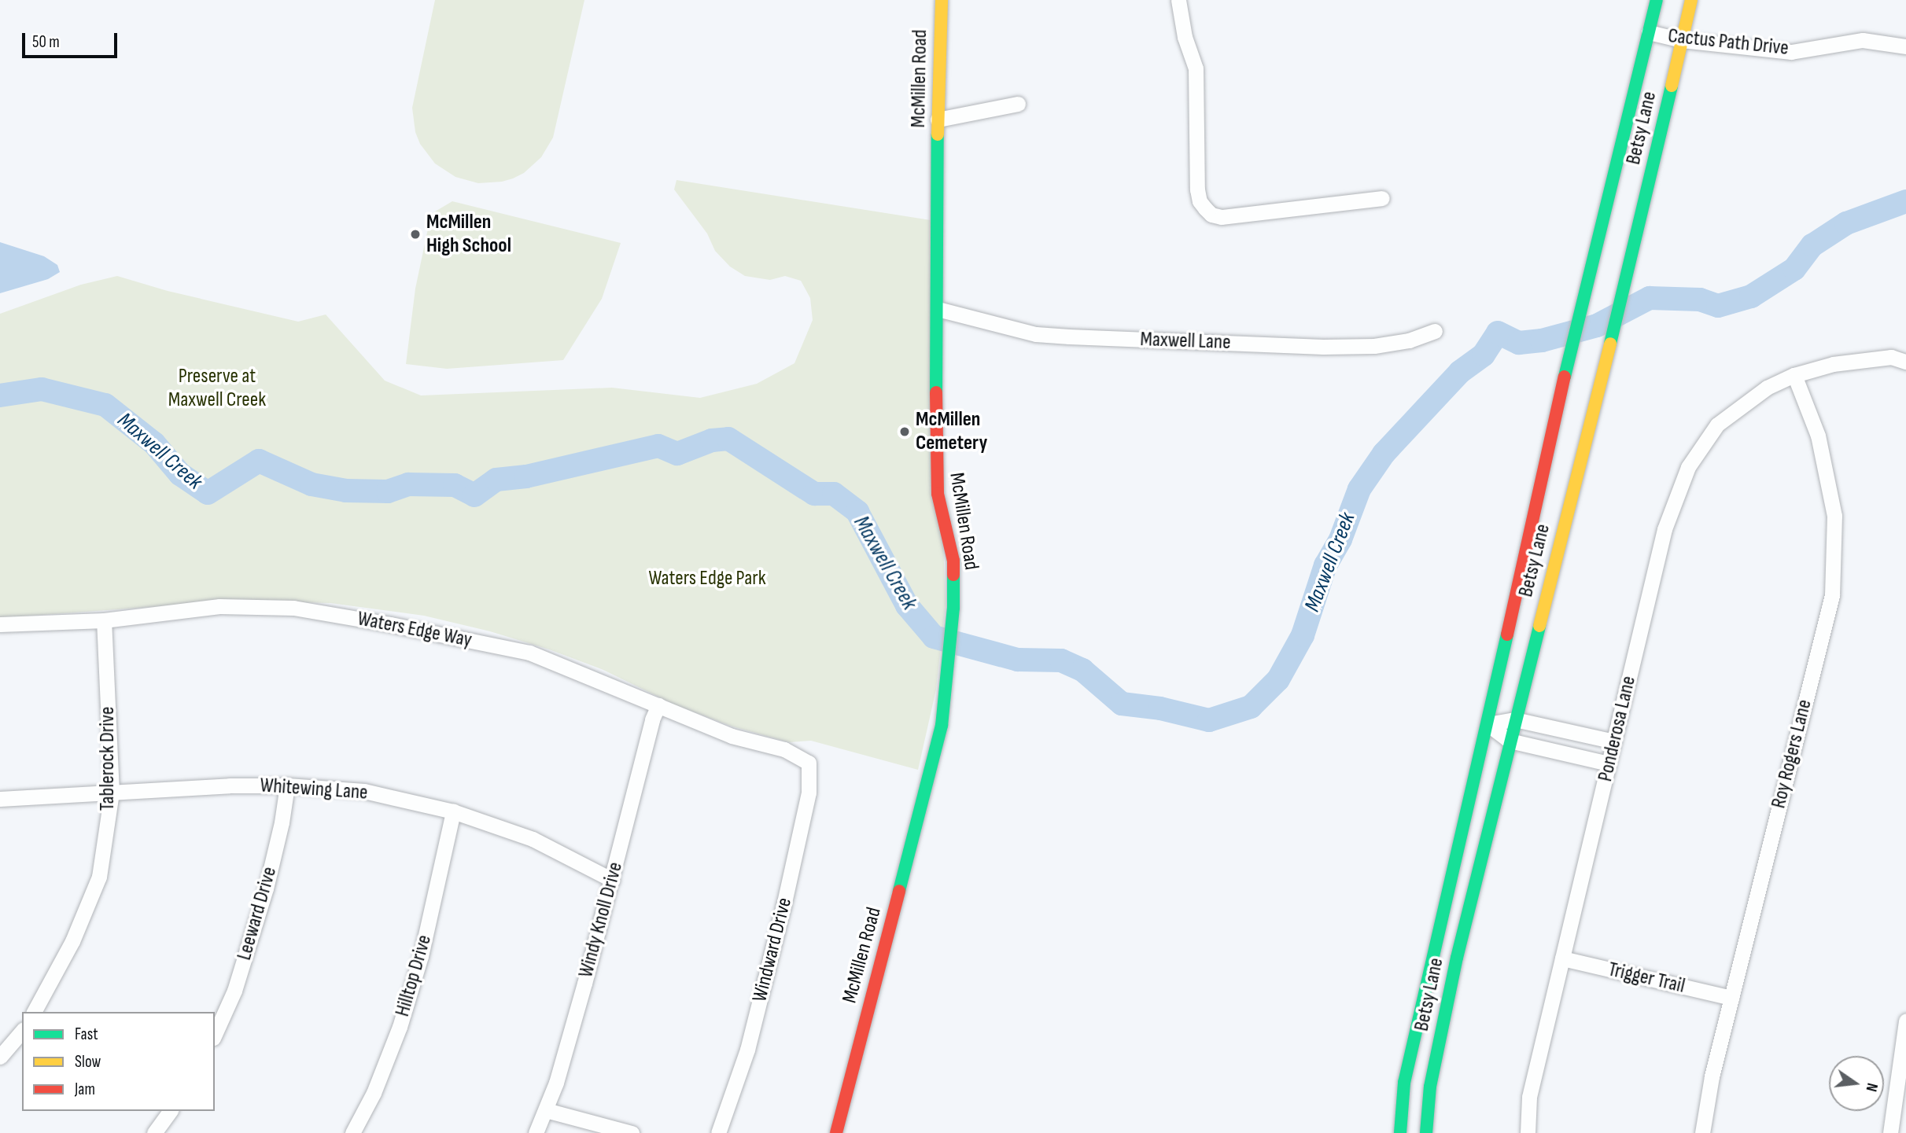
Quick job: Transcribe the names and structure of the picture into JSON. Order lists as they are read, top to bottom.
{
  "streets": {
    "main road": ["McMillen Road", "Betsy Lane"],
    "street": [
      "Cactus Path Drive",
      "Maxwell Lane",
      "Waters Edge Way",
      "Ponderosa Lane",
      "Roy Rogers Lane",
      "Tablerock Drive",
      "Whitewing Lane",
      "Leeward Drive",
      "Windy Knoll Drive",
      "Windward Drive",
      "Hilltop Drive",
      "Trigger Trail"
    ]
  },
  "crossings": [
    ["Cactus Path Drive", "Betsy Lane"],
    ["McMillen Road", "Maxwell Lane"],
    ["Waters Edge Way", "Tablerock Drive"],
    ["Waters Edge Way", "Windy Knoll Drive"],
    ["Waters Edge Way", "Windward Drive"],
    ["Ponderosa Lane", "Roy Rogers Lane"],
    ["Ponderosa Lane", "Trigger Trail"],
    ["Roy Rogers Lane", "Trigger Trail"],
    ["Tablerock Drive", "Whitewing Lane"],
    ["Whitewing Lane", "Leeward Drive"],
    ["Whitewing Lane", "Windy Knoll Drive"],
    ["Whitewing Lane", "Hilltop Drive"]
  ],
  "water": ["Maxwell Creek"],
  "parks": ["Preserve at Maxwell Creek", "Waters Edge Park"],
  "places": ["McMillen High School", "McMillen Cemetery"],
  "legend": ["Fast", "Slow", "Jam"],
  "scale_bar": "50 m",
  "north": "right"
}
